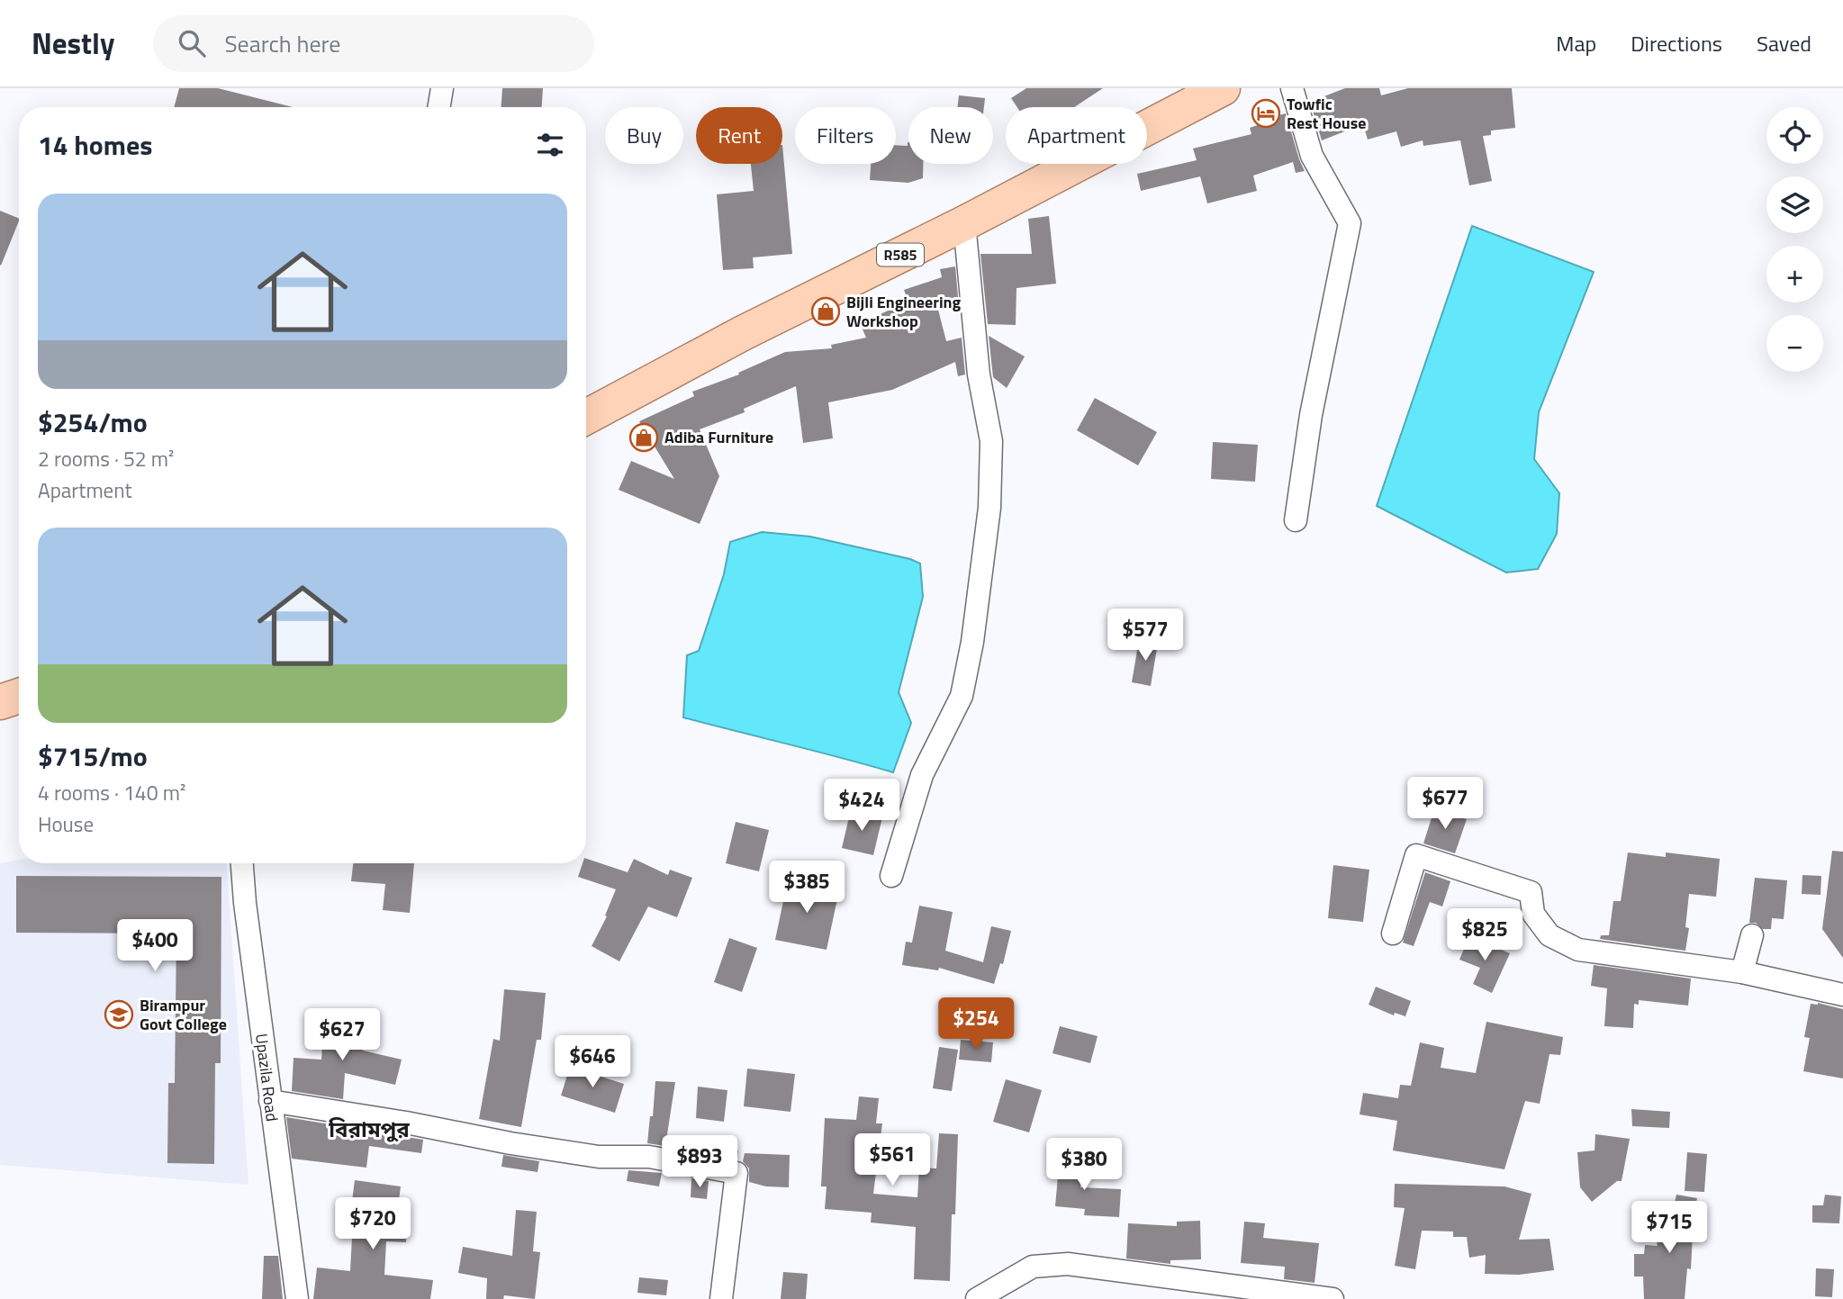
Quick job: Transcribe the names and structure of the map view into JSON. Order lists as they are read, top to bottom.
{
  "streets": {
    "main road": ["R585"],
    "street": ["Upazila Road"]
  },
  "districts": ["বিরামপুর"],
  "places": {
    "hotel": ["Towfic Rest House"],
    "shop": ["Bijli Engineering Workshop", "Adiba Furniture"],
    "school or university": ["Birampur Govt College"]
  },
  "page": {
    "header": "Nestly",
    "search": "Search here",
    "nav": ["Map", "Directions", "Saved"],
    "map_buttons": ["+", "−"],
    "chip": [
      "Buy",
      "Rent",
      "Filters",
      "New",
      "Apartment"
    ],
    "heading": "14 homes",
    "list": [
      {
        "name": "$254/mo",
        "note": "2 rooms · 52 m² · Apartment"
      },
      {
        "name": "$715/mo",
        "note": "4 rooms · 140 m² · House"
      }
    ],
    "price": [
      "$577",
      "$677",
      "$424",
      "$385",
      "$825",
      "$400",
      "$254",
      "$627",
      "$646",
      "$561",
      "$893",
      "$380",
      "$720",
      "$715"
    ]
  }
}
